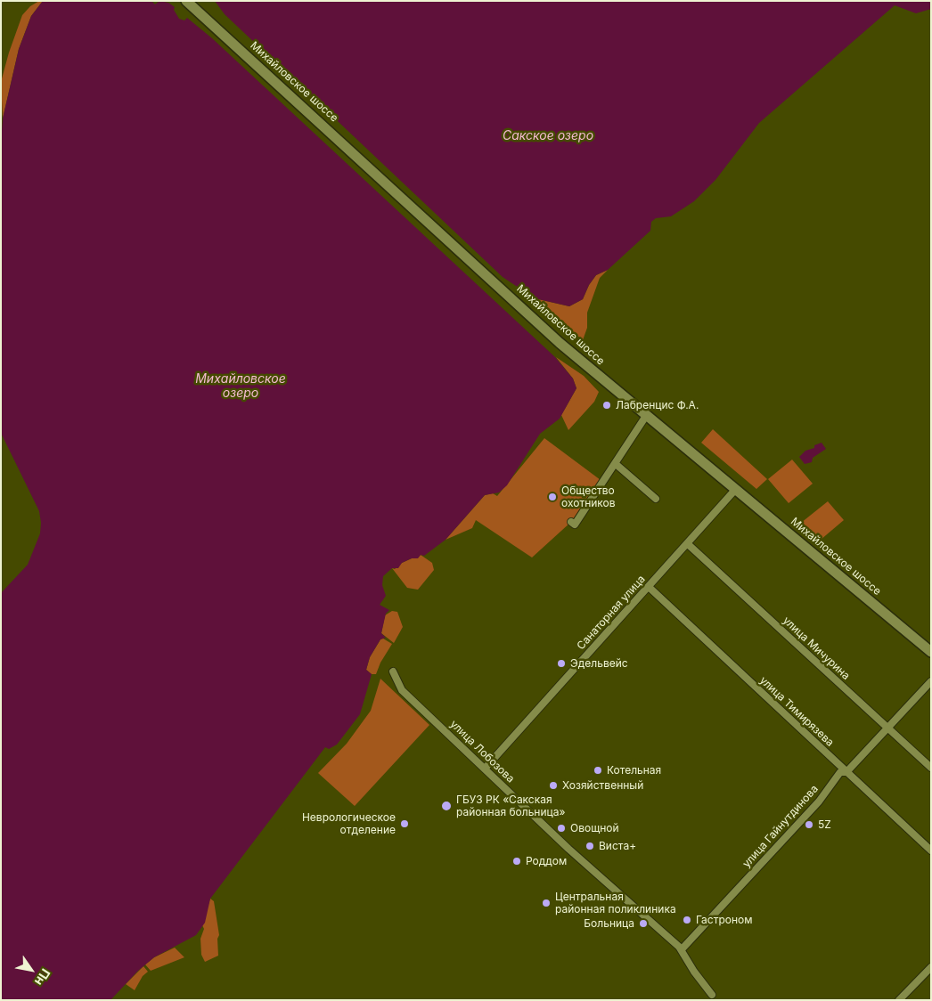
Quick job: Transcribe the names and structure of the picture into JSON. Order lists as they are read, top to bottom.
{
  "streets": {
    "main road": ["Михайловское шоссе"],
    "street": [
      "Санаторная улица",
      "улица Мичурина",
      "улица Тимирязева",
      "улица Лобозова",
      "улица Гайнутдинова"
    ]
  },
  "crossings": [
    ["Михайловское шоссе", "Санаторная улица"],
    ["Санаторная улица", "улица Мичурина"],
    ["Санаторная улица", "улица Тимирязева"],
    ["Санаторная улица", "улица Лобозова"],
    ["улица Мичурина", "улица Гайнутдинова"],
    ["улица Тимирязева", "улица Гайнутдинова"],
    ["улица Лобозова", "улица Гайнутдинова"]
  ],
  "water": ["Сакское озеро", "Михайловское озеро"],
  "places": [
    "Лабренцис Ф.А.",
    "Общество охотников",
    "Эдельвейс",
    "Котельная",
    "Хозяйственный",
    "ГБУЗ РК «Сакская районная больница»",
    "Неврологическое отделение",
    "5Z",
    "Овощной",
    "Виста+",
    "Роддом",
    "Центральная районная поликлиника",
    "Гастроном",
    "Больница"
  ],
  "north": "bottom right"
}
